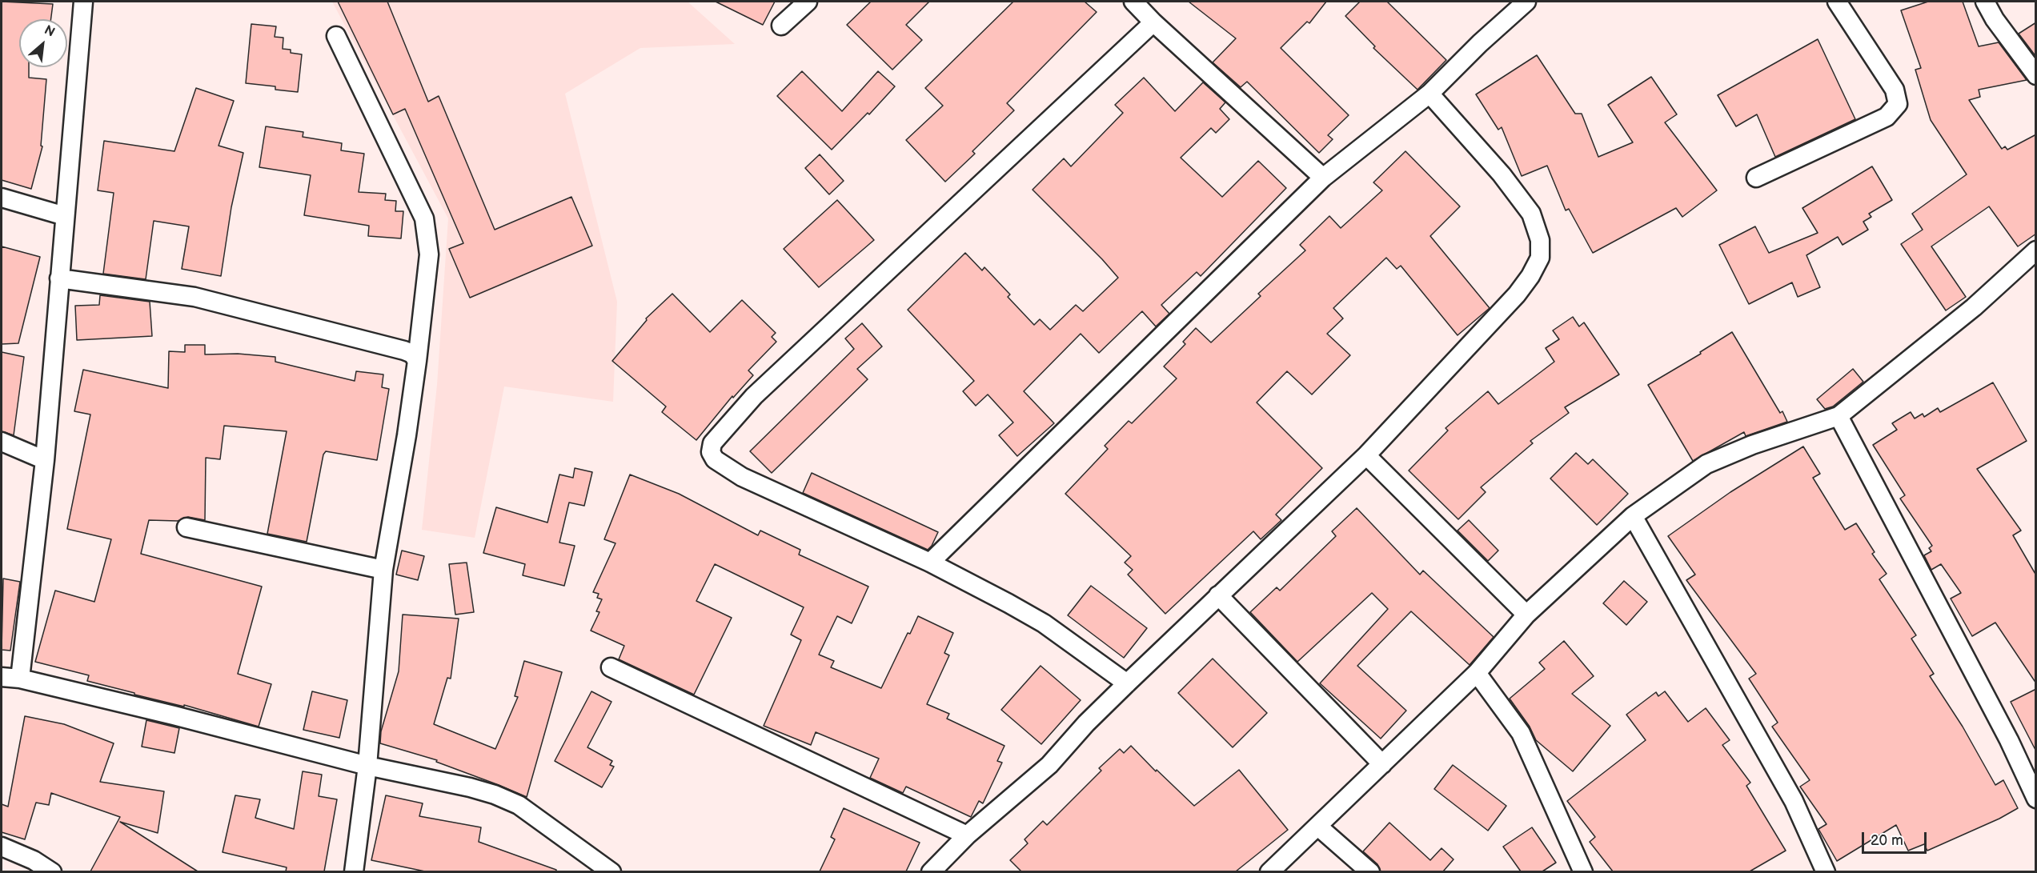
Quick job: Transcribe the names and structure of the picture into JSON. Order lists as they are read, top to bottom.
{
  "scale_bar": "20 m",
  "north": "top right"
}
